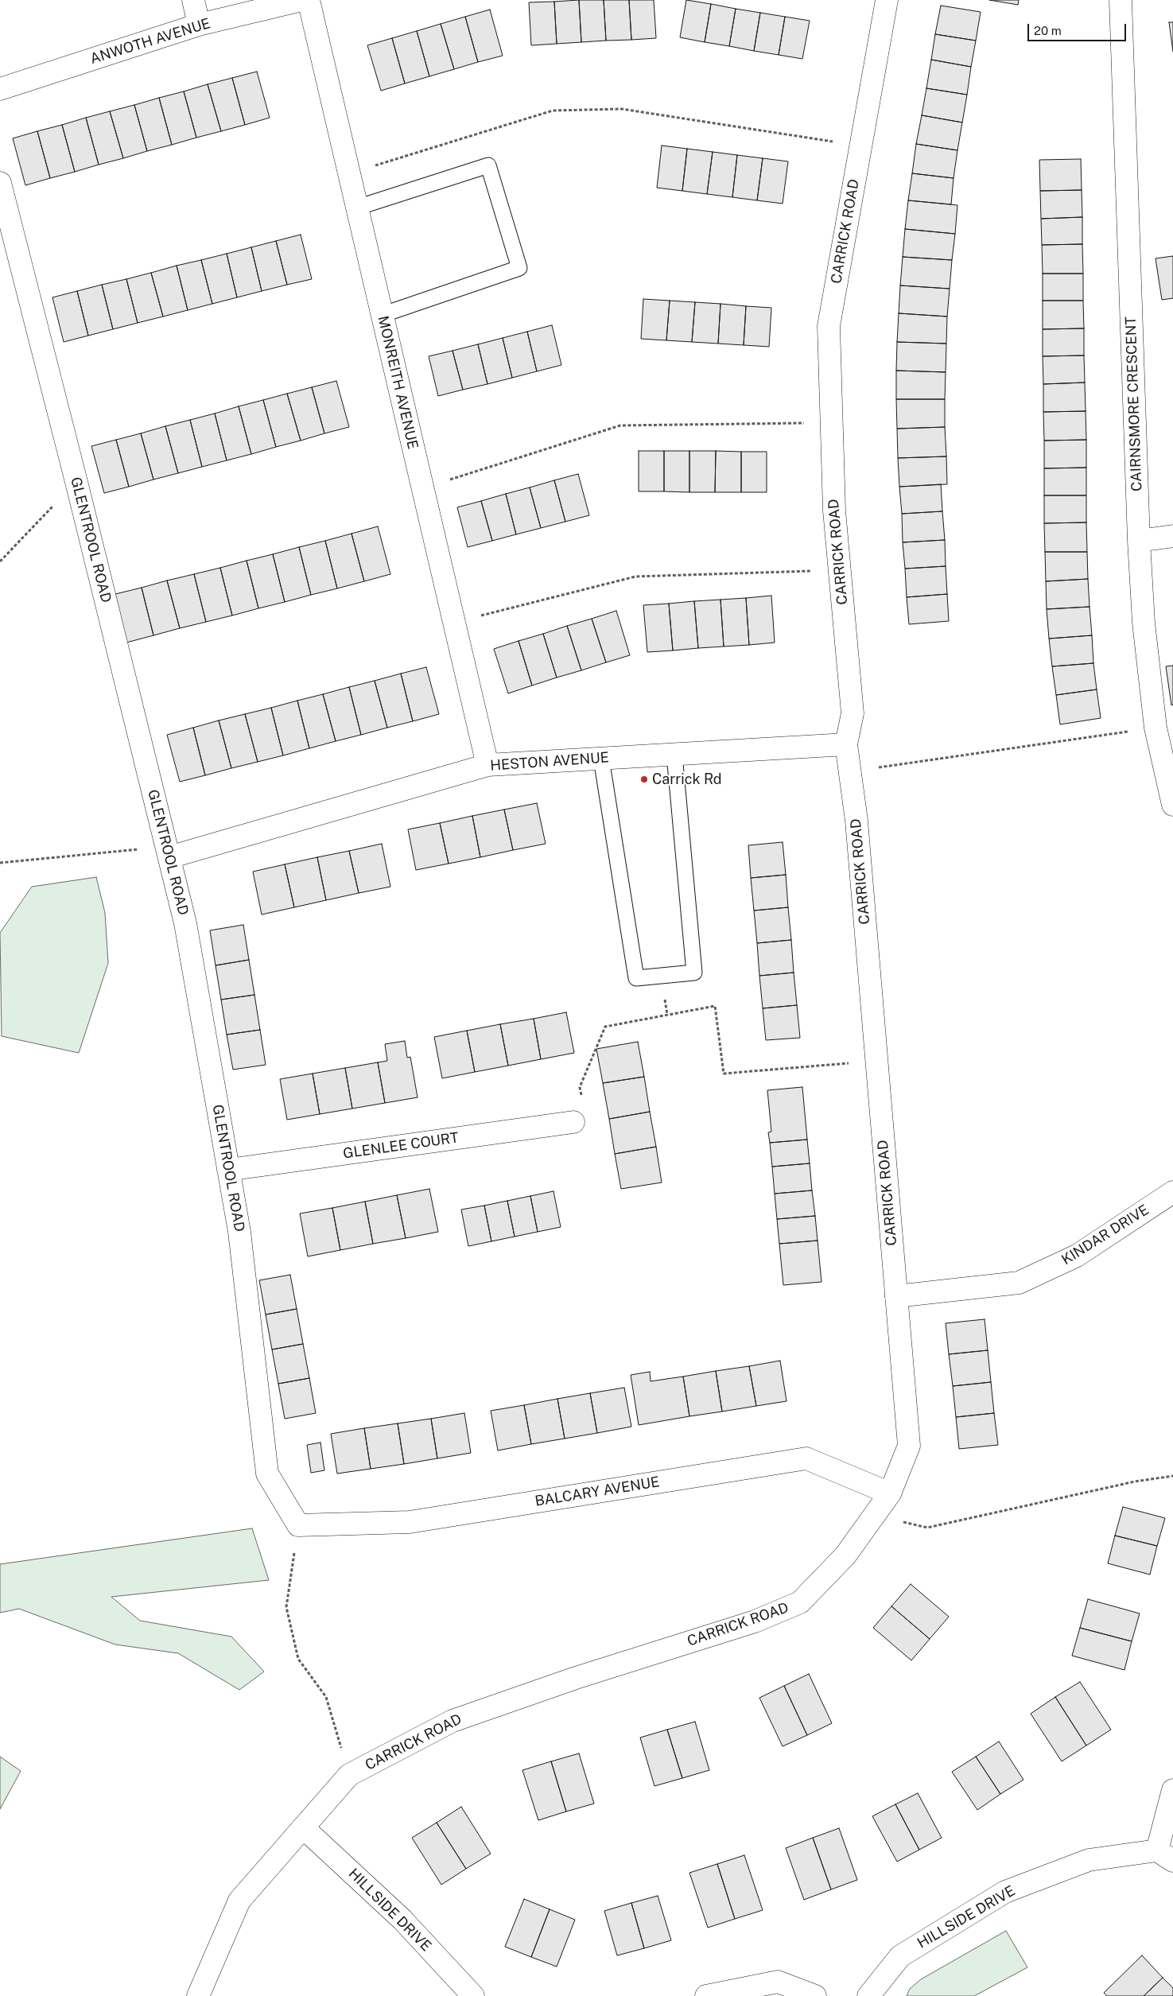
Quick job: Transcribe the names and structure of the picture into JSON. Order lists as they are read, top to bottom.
{
  "streets": {
    "street": [
      "ANWOTH AVENUE",
      "CARRICK ROAD",
      "MONREITH AVENUE",
      "CAIRNSMORE CRESCENT",
      "GLENTROOL ROAD",
      "HESTON AVENUE",
      "GLENLEE COURT",
      "KINDAR DRIVE",
      "BALCARY AVENUE",
      "HILLSIDE DRIVE"
    ]
  },
  "crossings": [
    ["CARRICK ROAD", "HESTON AVENUE"],
    ["CARRICK ROAD", "KINDAR DRIVE"],
    ["CARRICK ROAD", "BALCARY AVENUE"],
    ["CARRICK ROAD", "HILLSIDE DRIVE"],
    ["MONREITH AVENUE", "HESTON AVENUE"],
    ["GLENTROOL ROAD", "HESTON AVENUE"],
    ["GLENTROOL ROAD", "GLENLEE COURT"],
    ["GLENTROOL ROAD", "BALCARY AVENUE"]
  ],
  "places": ["Carrick Rd"],
  "scale_bar": "20 m"
}
